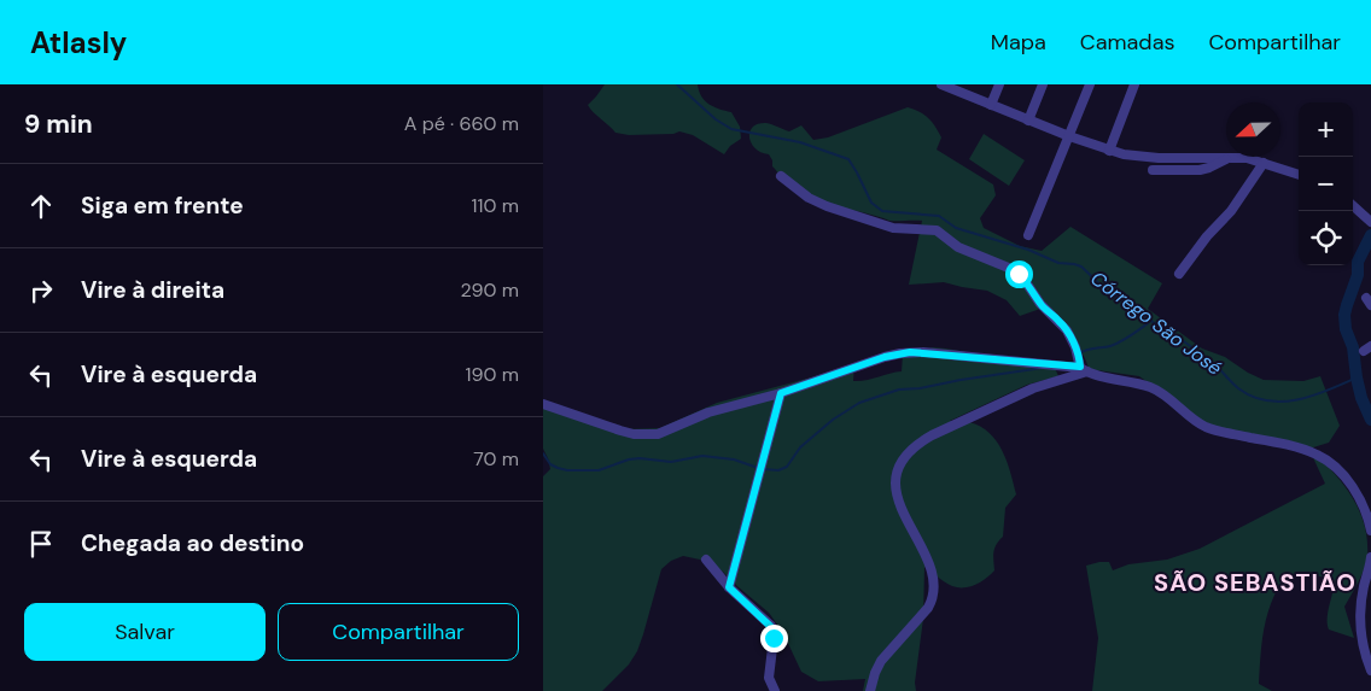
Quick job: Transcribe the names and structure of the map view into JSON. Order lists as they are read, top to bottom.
{
  "districts": ["SÃO SEBASTIÃO"],
  "water": ["Córrego São José"],
  "north": "left",
  "page": {
    "header": "Atlasly",
    "nav": ["Mapa", "Camadas", "Compartilhar"],
    "heading": ["9 min", "A pé · 660 m"],
    "map_buttons": ["+", "−"],
    "list": [
      ["Siga em frente", "110 m"],
      ["Vire à direita", "290 m"],
      ["Vire à esquerda", "190 m"],
      ["Vire à esquerda", "70 m"],
      "Chegada ao destino"
    ],
    "buttons": ["Salvar", "Compartilhar"]
  }
}
